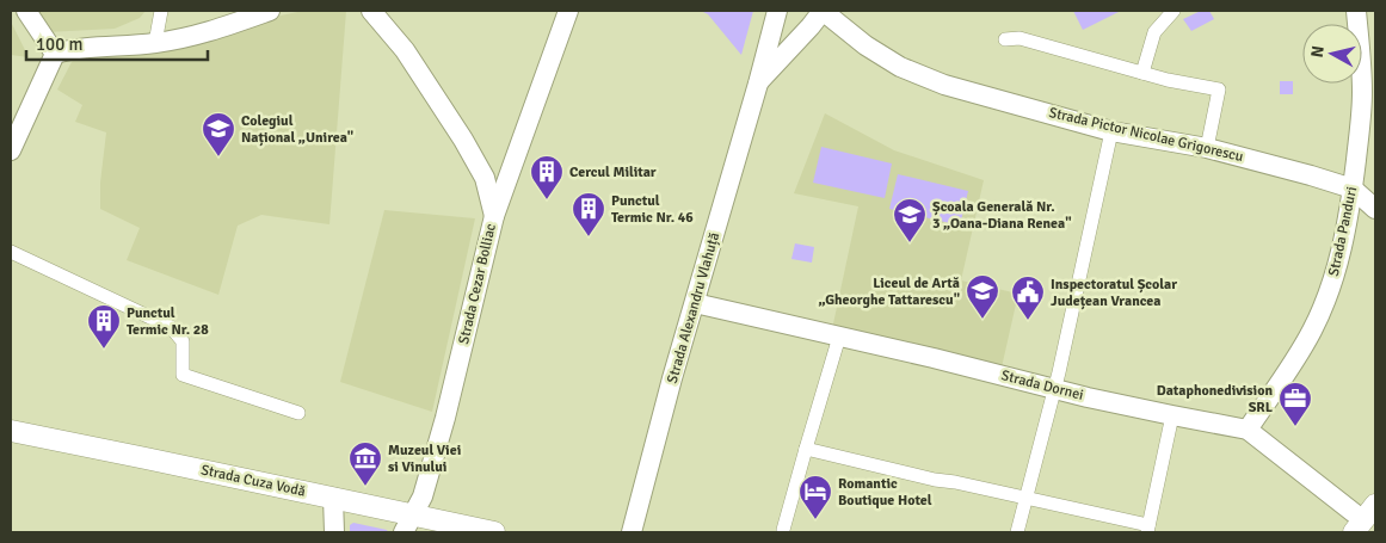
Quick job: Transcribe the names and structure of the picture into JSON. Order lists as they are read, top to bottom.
{
  "streets": {
    "main road": ["Strada Cuza Vodă"],
    "street": [
      "Strada Pictor Nicolae Grigorescu",
      "Strada Panduri",
      "Strada Cezar Bolliac",
      "Strada Alexandru Vlahuță",
      "Strada Dornei"
    ]
  },
  "crossings": [
    ["Strada Pictor Nicolae Grigorescu", "Strada Panduri"],
    ["Strada Pictor Nicolae Grigorescu", "Strada Alexandru Vlahuță"],
    ["Strada Panduri", "Strada Dornei"],
    ["Strada Cezar Bolliac", "Strada Cuza Vodă"],
    ["Strada Alexandru Vlahuță", "Strada Dornei"]
  ],
  "places": {
    "school or university": ["Colegiul Național „Unirea\"", "Școala Generală Nr. 3 „Oana-Diana Renea\"", "Liceul de Artă „Gheorghe Tattarescu\""],
    "building": ["Cercul Militar", "Punctul Termic Nr. 46", "Punctul Termic Nr. 28"],
    "public building": ["Inspectoratul Școlar Județean Vrancea"],
    "office": ["Dataphonedivision SRL"],
    "museum": ["Muzeul Viei si Vinului"],
    "hotel": ["Romantic Boutique Hotel"]
  },
  "scale_bar": "100 m",
  "north": "left"
}
